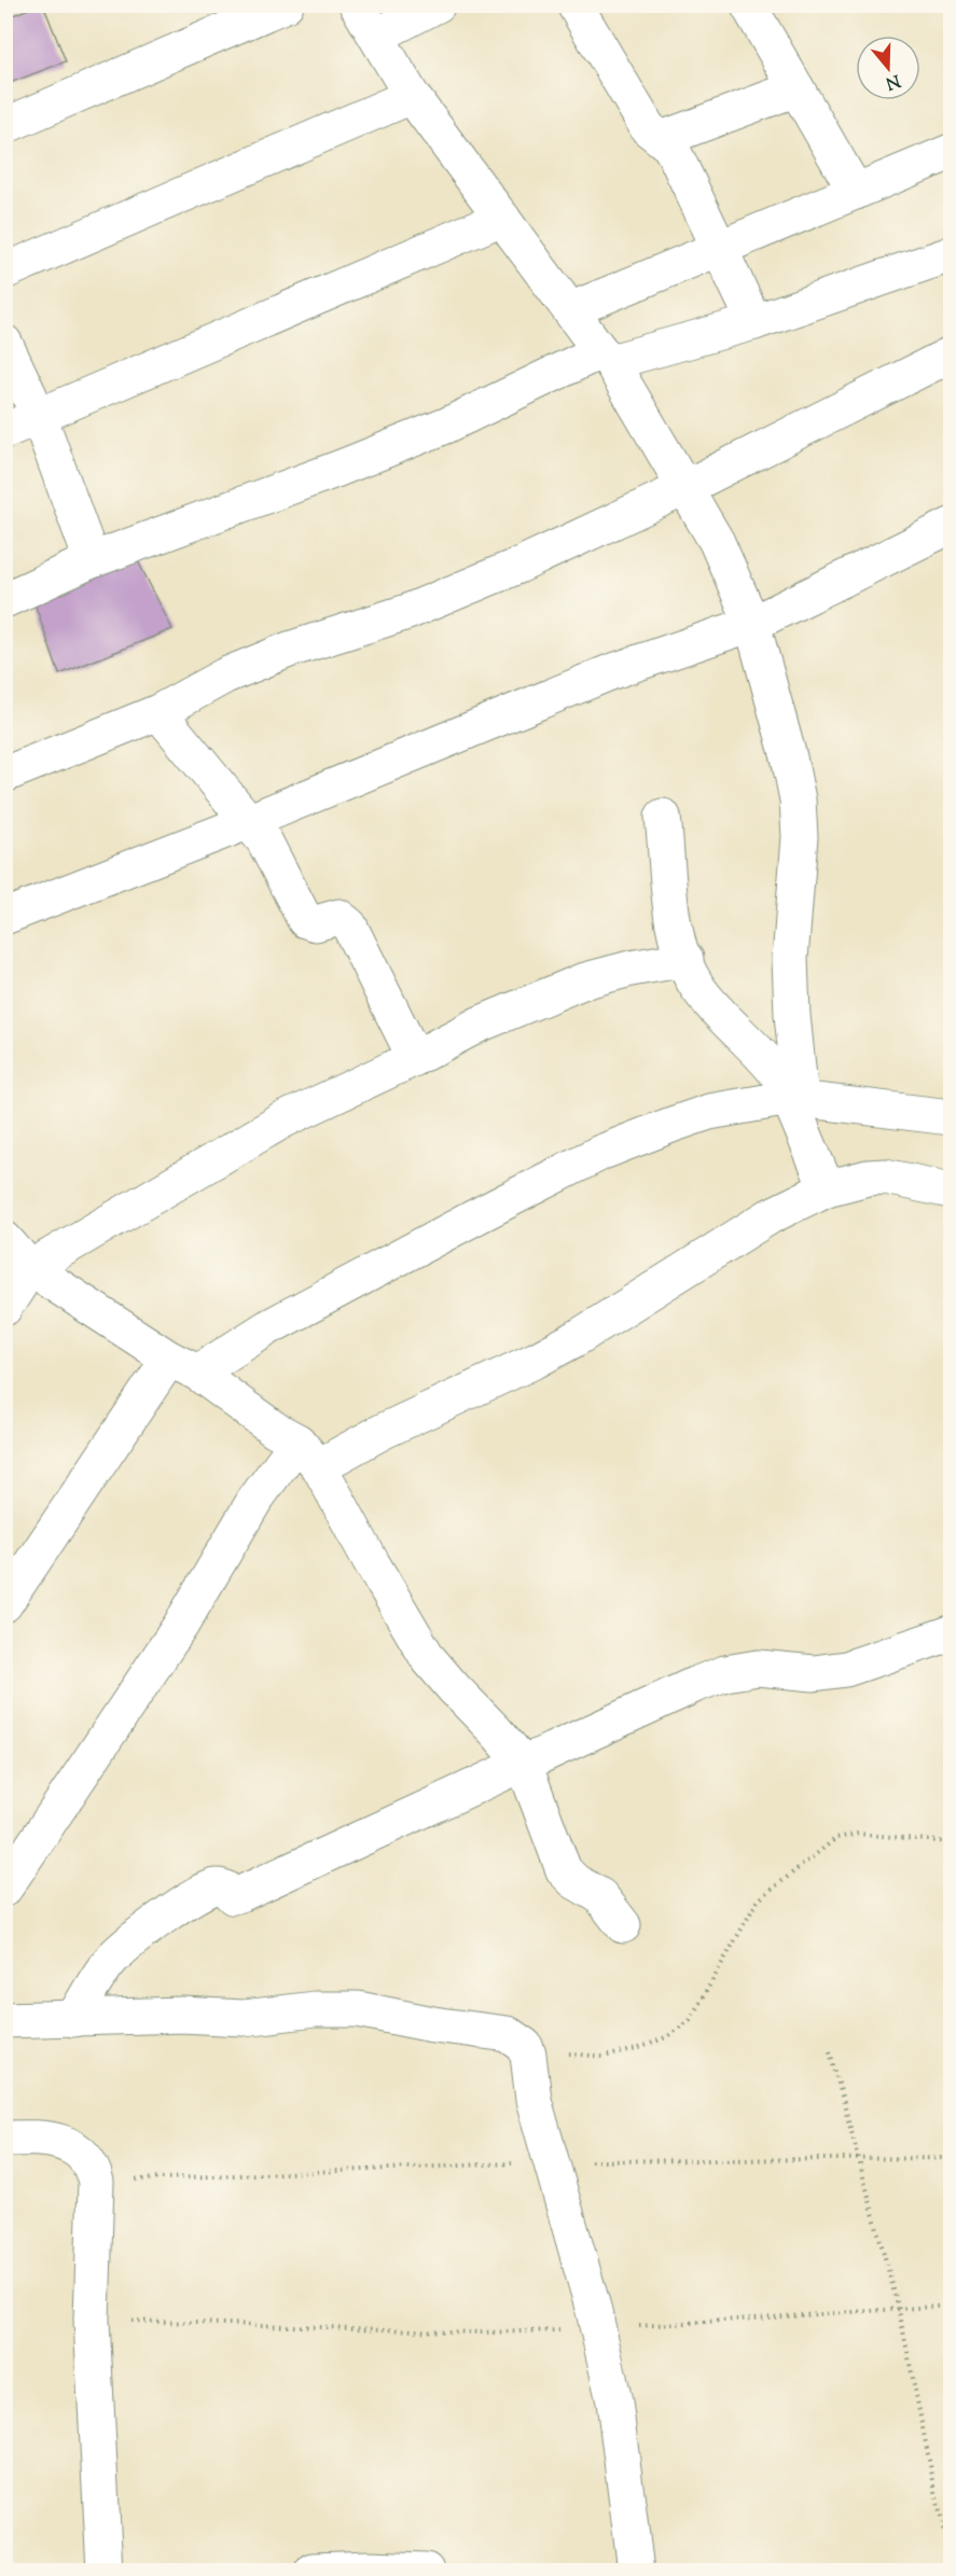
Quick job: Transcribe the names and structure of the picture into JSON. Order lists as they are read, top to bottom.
{
  "north": "bottom"
}
